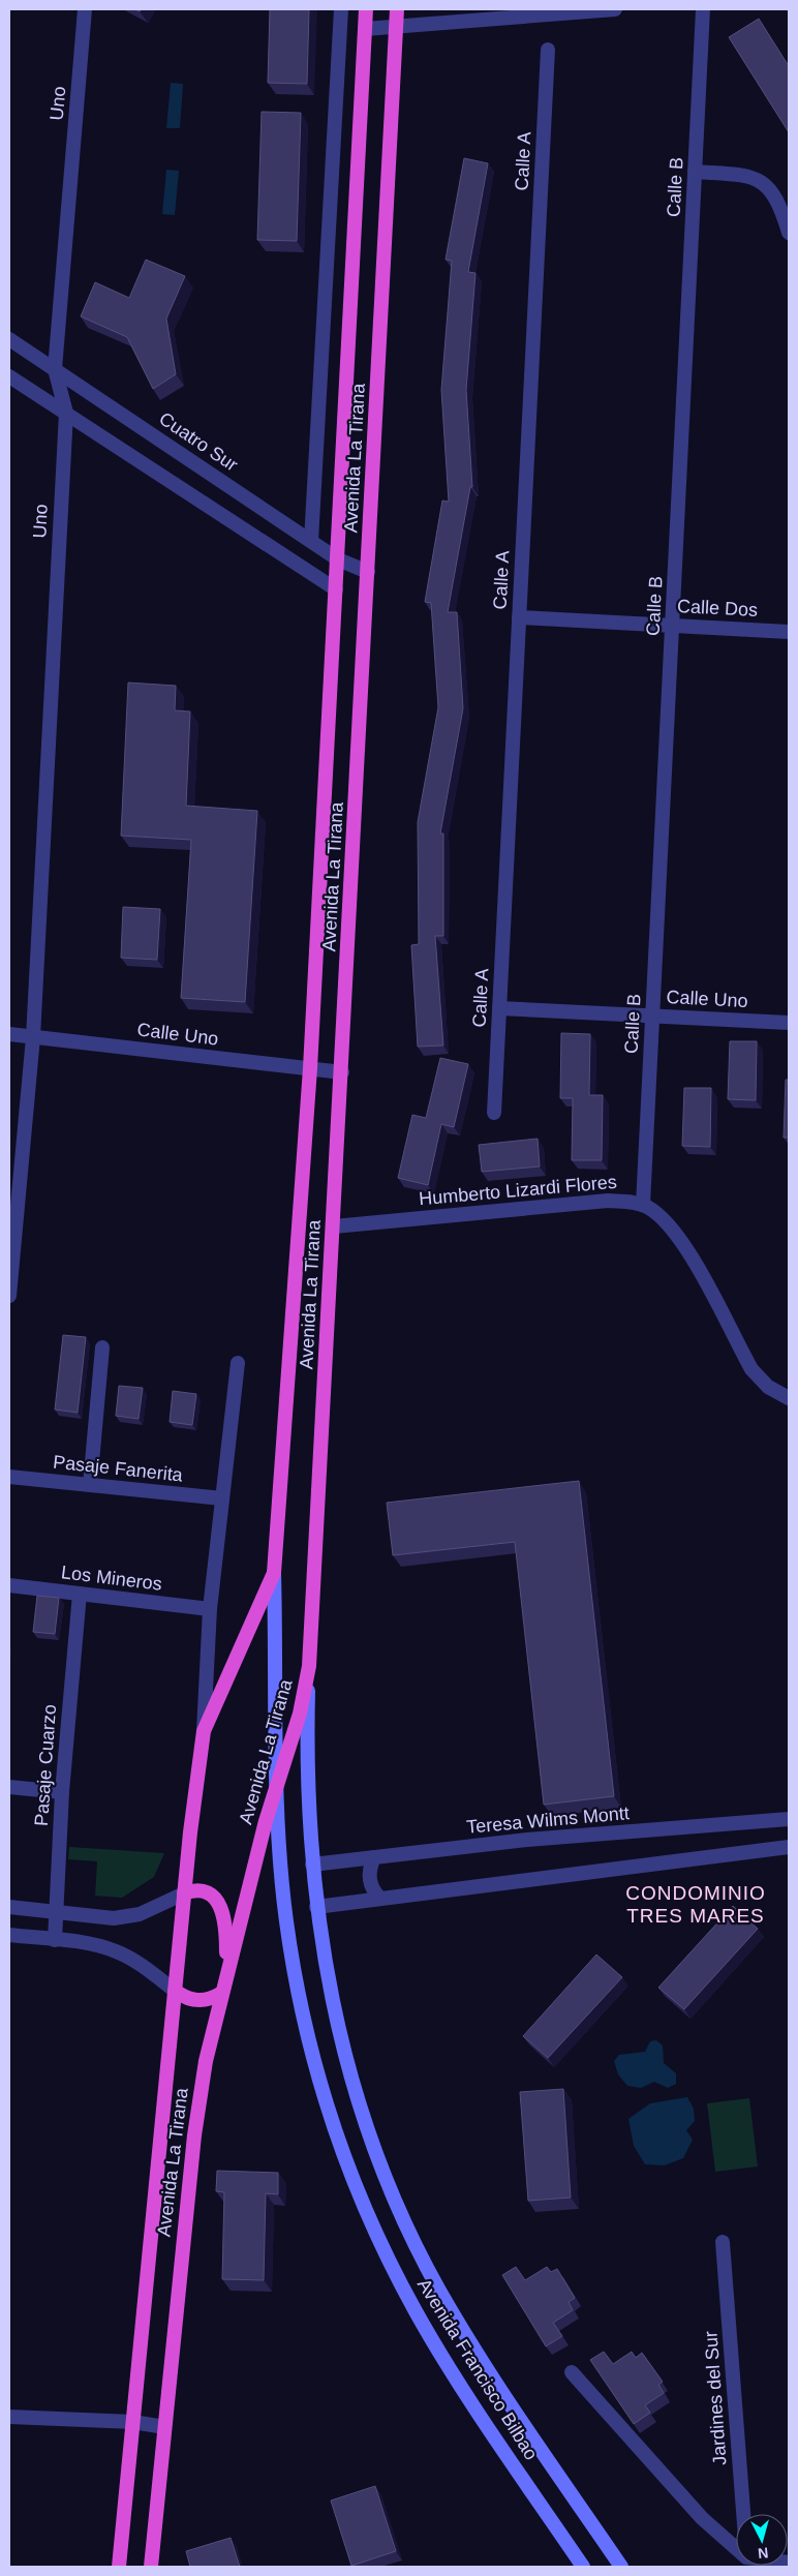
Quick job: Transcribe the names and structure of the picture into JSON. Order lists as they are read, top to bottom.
{
  "streets": {
    "highway": ["Avenida La Tirana"],
    "main road": ["Avenida Francisco Bilbao"],
    "street": [
      "Uno",
      "Calle A",
      "Calle B",
      "Cuatro Sur",
      "Calle Dos",
      "Calle Uno",
      "Humberto Lizardi Flores",
      "Pasaje Fanerita",
      "Los Mineros",
      "Pasaje Cuarzo",
      "Teresa Wilms Montt",
      "Jardines del Sur"
    ]
  },
  "crossings": [
    ["Uno", "Cuatro Sur"],
    ["Uno", "Calle Uno"],
    ["Calle A", "Calle Dos"],
    ["Calle A", "Calle Uno"],
    ["Calle B", "Calle Dos"],
    ["Calle B", "Calle Uno"],
    ["Calle B", "Humberto Lizardi Flores"],
    ["Cuatro Sur", "Avenida La Tirana"],
    ["Avenida La Tirana", "Calle Uno"],
    ["Avenida La Tirana", "Humberto Lizardi Flores"],
    ["Avenida La Tirana", "Pasaje Fanerita"],
    ["Avenida La Tirana", "Los Mineros"],
    ["Avenida La Tirana", "Avenida Francisco Bilbao"],
    ["Los Mineros", "Pasaje Cuarzo"],
    ["Teresa Wilms Montt", "Avenida Francisco Bilbao"]
  ],
  "districts": ["CONDOMINIO TRES MARES"],
  "north": "bottom"
}
